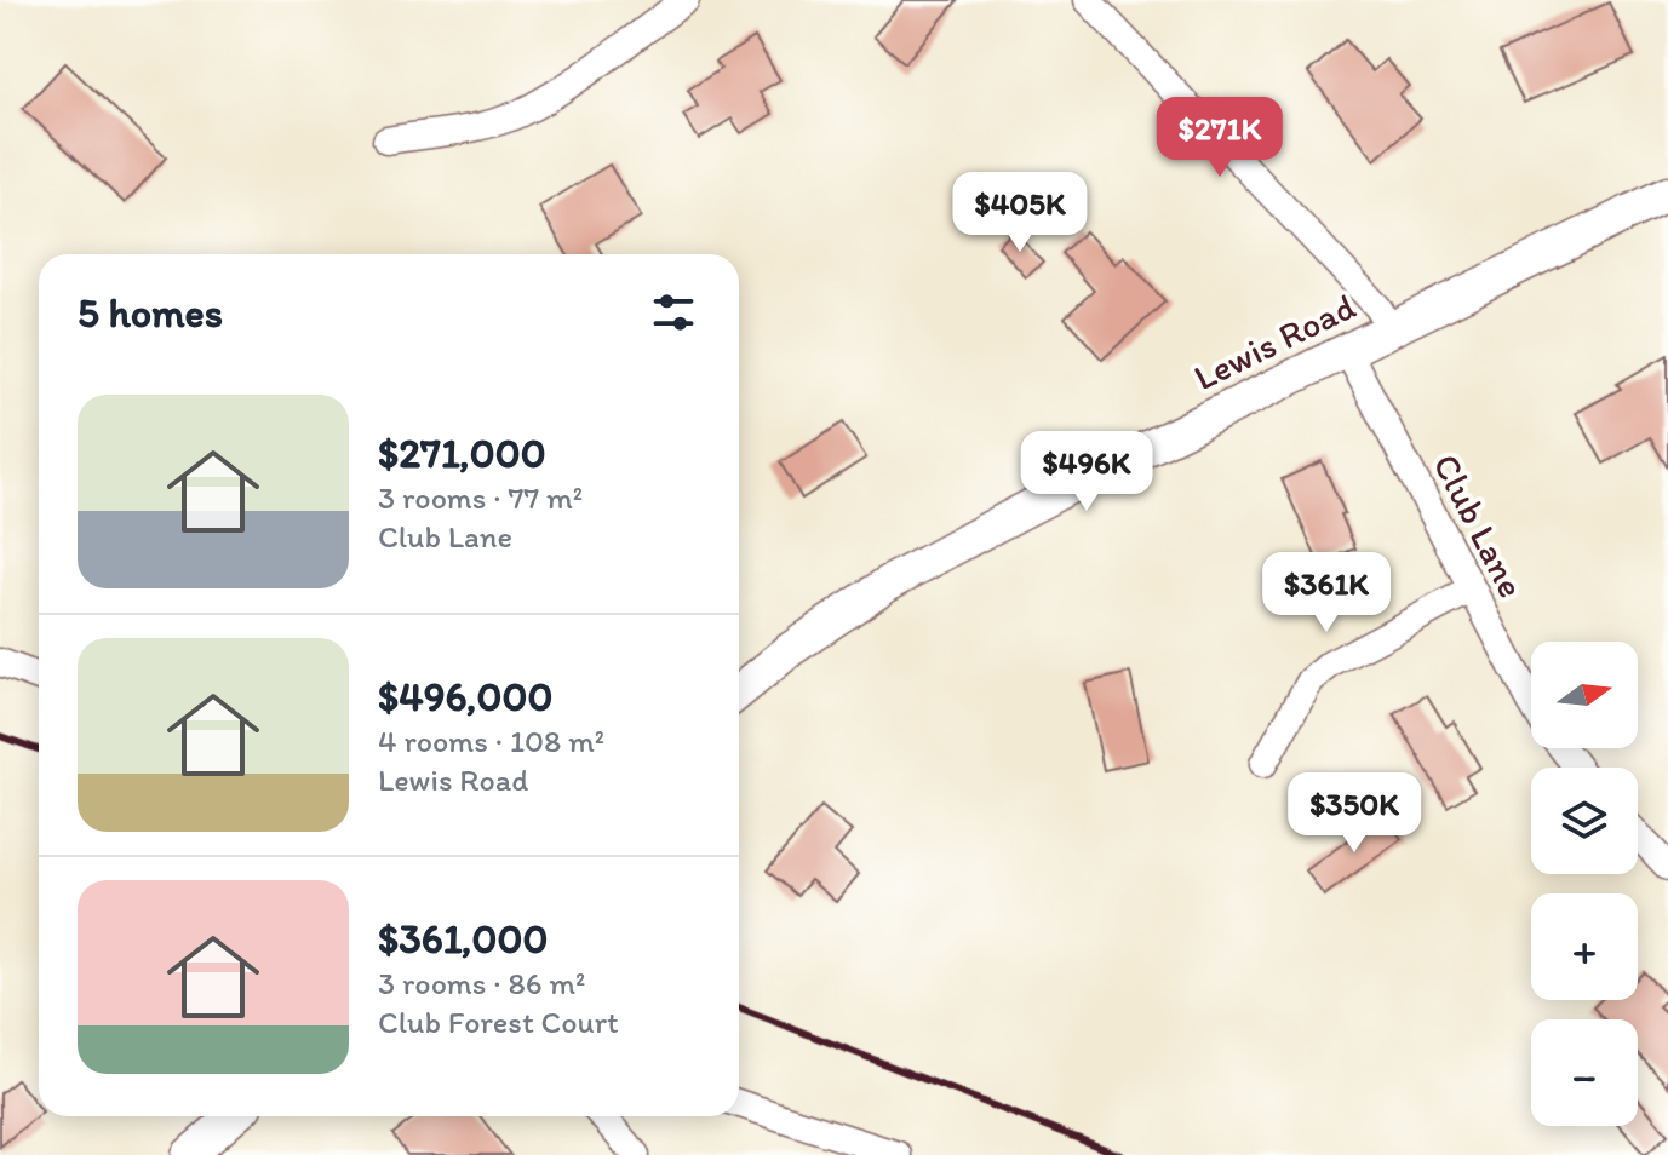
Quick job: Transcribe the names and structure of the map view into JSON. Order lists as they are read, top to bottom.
{
  "streets": {
    "street": ["Lewis Road", "Club Lane"]
  },
  "crossings": [
    ["Lewis Road", "Club Lane"]
  ],
  "north": "right",
  "page": {
    "price": [
      "$271K",
      "$405K",
      "$496K",
      "$361K",
      "$350K"
    ],
    "heading": "5 homes",
    "list": [
      {
        "name": "$271,000",
        "note": "3 rooms · 77 m² · Club Lane"
      },
      {
        "name": "$496,000",
        "note": "4 rooms · 108 m² · Lewis Road"
      },
      {
        "name": "$361,000",
        "note": "3 rooms · 86 m² · Club Forest Court"
      }
    ],
    "map_buttons": ["+", "−"]
  }
}
